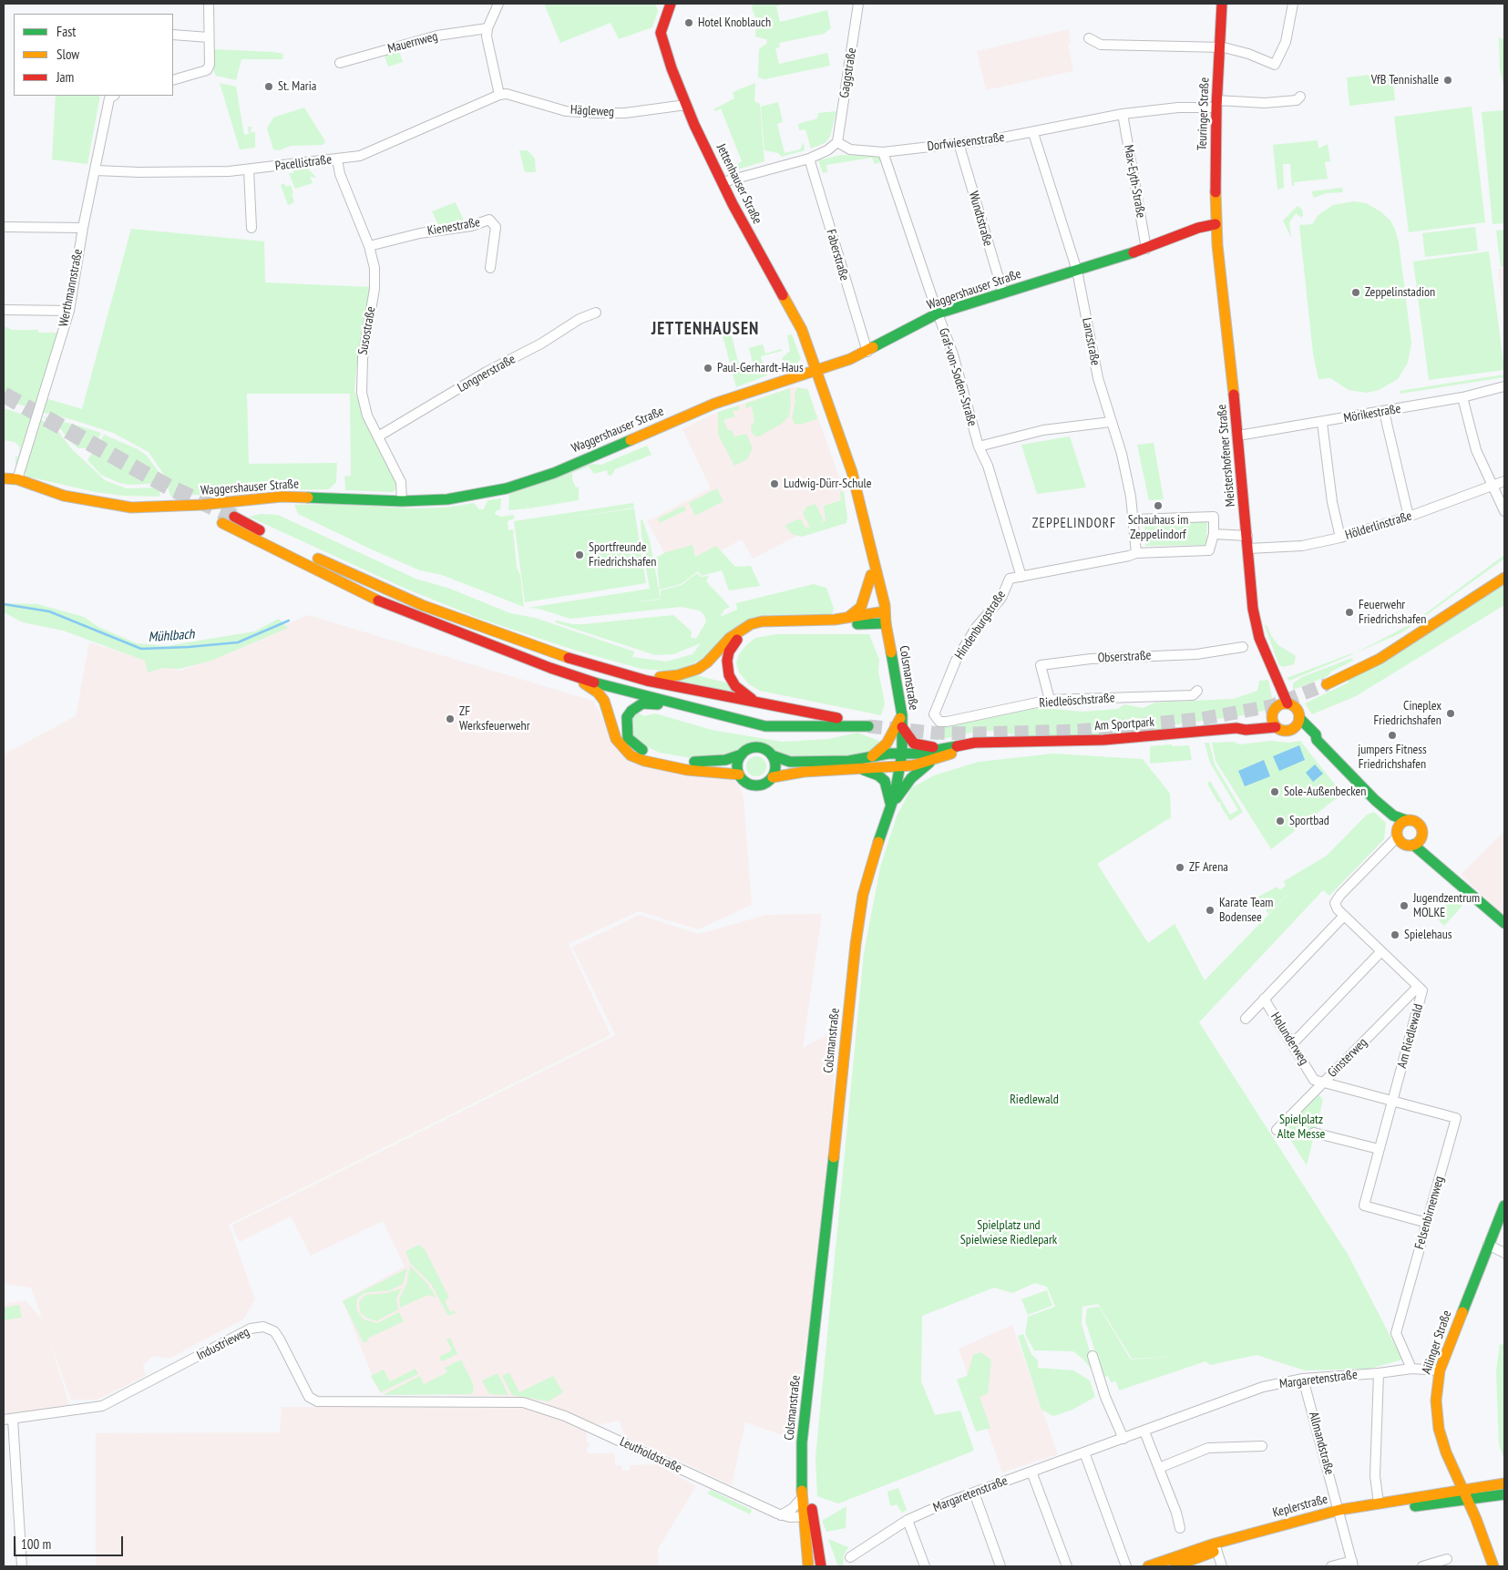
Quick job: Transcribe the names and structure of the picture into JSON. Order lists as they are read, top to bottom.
{
  "streets": {
    "main road": [
      "Teuringer Straße",
      "Jettenhauser Straße",
      "Waggershauser Straße",
      "Meistershofener Straße",
      "Colsmanstraße",
      "Am Sportpark",
      "Ailinger Straße",
      "Keplerstraße"
    ],
    "street": [
      "Mauernweg",
      "Gaggstraße",
      "Hägleweg",
      "Dorfwiesenstraße",
      "Pacellistraße",
      "Max-Eyth-Straße",
      "Wundtstraße",
      "Kienestraße",
      "Faberstraße",
      "Werthmannstraße",
      "Susostraße",
      "Lanzstraße",
      "Longnerstraße",
      "Graf-von-Soden-Straße",
      "Mörikestraße",
      "Hölderlinstraße",
      "Hindenburgstraße",
      "Obserstraße",
      "Riedleöschstraße",
      "Am Riedlewald",
      "Holunderweg",
      "Ginsterweg",
      "Felsenbirnenweg",
      "Industrieweg",
      "Margaretenstraße",
      "Allmandstraße",
      "Leutholdstraße"
    ]
  },
  "crossings": [
    ["Gaggstraße", "Dorfwiesenstraße"],
    ["Hägleweg", "Pacellistraße"],
    ["Hägleweg", "Jettenhauser Straße"],
    ["Teuringer Straße", "Dorfwiesenstraße"],
    ["Teuringer Straße", "Waggershauser Straße"],
    ["Teuringer Straße", "Meistershofener Straße"],
    ["Dorfwiesenstraße", "Max-Eyth-Straße"],
    ["Dorfwiesenstraße", "Wundtstraße"],
    ["Dorfwiesenstraße", "Lanzstraße"],
    ["Dorfwiesenstraße", "Graf-von-Soden-Straße"],
    ["Pacellistraße", "Werthmannstraße"],
    ["Pacellistraße", "Susostraße"],
    ["Max-Eyth-Straße", "Waggershauser Straße"],
    ["Jettenhauser Straße", "Waggershauser Straße"],
    ["Jettenhauser Straße", "Colsmanstraße"],
    ["Wundtstraße", "Waggershauser Straße"],
    ["Kienestraße", "Susostraße"],
    ["Faberstraße", "Waggershauser Straße"],
    ["Werthmannstraße", "Waggershauser Straße"],
    ["Waggershauser Straße", "Susostraße"],
    ["Waggershauser Straße", "Lanzstraße"],
    ["Waggershauser Straße", "Graf-von-Soden-Straße"],
    ["Waggershauser Straße", "Meistershofener Straße"],
    ["Waggershauser Straße", "Colsmanstraße"],
    ["Susostraße", "Longnerstraße"],
    ["Graf-von-Soden-Straße", "Hindenburgstraße"],
    ["Mörikestraße", "Meistershofener Straße"],
    ["Meistershofener Straße", "Hölderlinstraße"],
    ["Meistershofener Straße", "Am Sportpark"],
    ["Meistershofener Straße", "Am Riedlewald"],
    ["Hindenburgstraße", "Riedleöschstraße"],
    ["Obserstraße", "Riedleöschstraße"],
    ["Colsmanstraße", "Am Sportpark"],
    ["Colsmanstraße", "Leutholdstraße"],
    ["Am Riedlewald", "Holunderweg"],
    ["Am Riedlewald", "Ginsterweg"],
    ["Am Riedlewald", "Felsenbirnenweg"],
    ["Holunderweg", "Ginsterweg"],
    ["Holunderweg", "Felsenbirnenweg"],
    ["Felsenbirnenweg", "Margaretenstraße"],
    ["Ailinger Straße", "Margaretenstraße"],
    ["Ailinger Straße", "Keplerstraße"],
    ["Industrieweg", "Leutholdstraße"],
    ["Margaretenstraße", "Allmandstraße"],
    ["Allmandstraße", "Keplerstraße"]
  ],
  "districts": ["JETTENHAUSEN", "ZEPPELINDORF"],
  "water": ["Mühlbach"],
  "parks": ["Riedlewald", "Spielplatz Alte Messe", "Spielplatz und Spielwiese Riedlepark"],
  "places": [
    "Hotel Knoblauch",
    "VfB Tennishalle",
    "St. Maria",
    "Zeppelinstadion",
    "Paul-Gerhardt-Haus",
    "Ludwig-Dürr-Schule",
    "Schauhaus im Zeppelindorf",
    "Sportfreunde Friedrichshafen",
    "Feuerwehr Friedrichshafen",
    "Cineplex Friedrichshafen",
    "ZF Werksfeuerwehr",
    "jumpers Fitness Friedrichshafen",
    "Sole-Außenbecken",
    "Sportbad",
    "ZF Arena",
    "Jugendzentrum MOLKE",
    "Karate Team Bodensee",
    "Spielehaus"
  ],
  "legend": ["Fast", "Slow", "Jam"],
  "scale_bar": "100 m"
}
